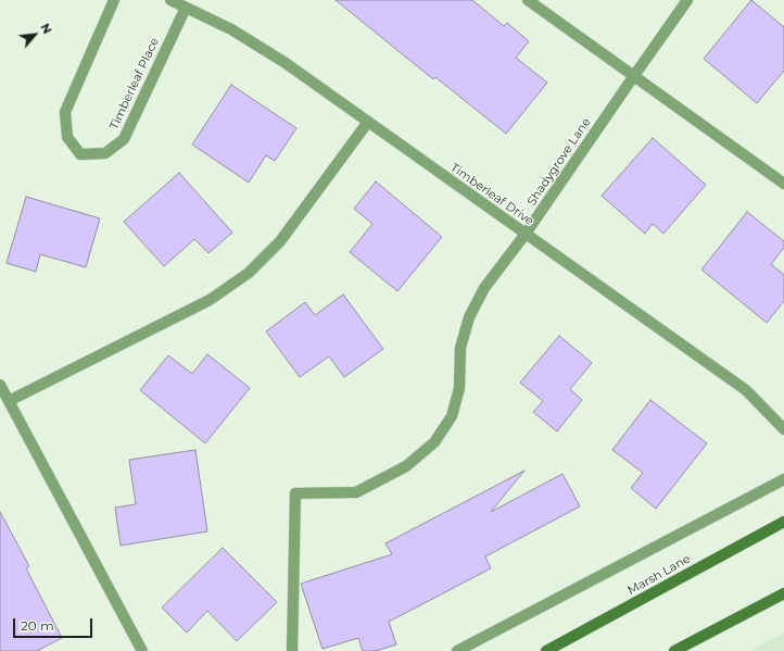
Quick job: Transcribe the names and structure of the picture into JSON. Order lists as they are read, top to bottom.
{
  "streets": {
    "main road": ["Marsh Lane"],
    "street": ["Timberleaf Place", "Shadygrove Lane", "Timberleaf Drive"]
  },
  "crossings": [
    ["Timberleaf Place", "Timberleaf Drive"],
    ["Shadygrove Lane", "Timberleaf Drive"]
  ],
  "scale_bar": "20 m",
  "north": "top right"
}
